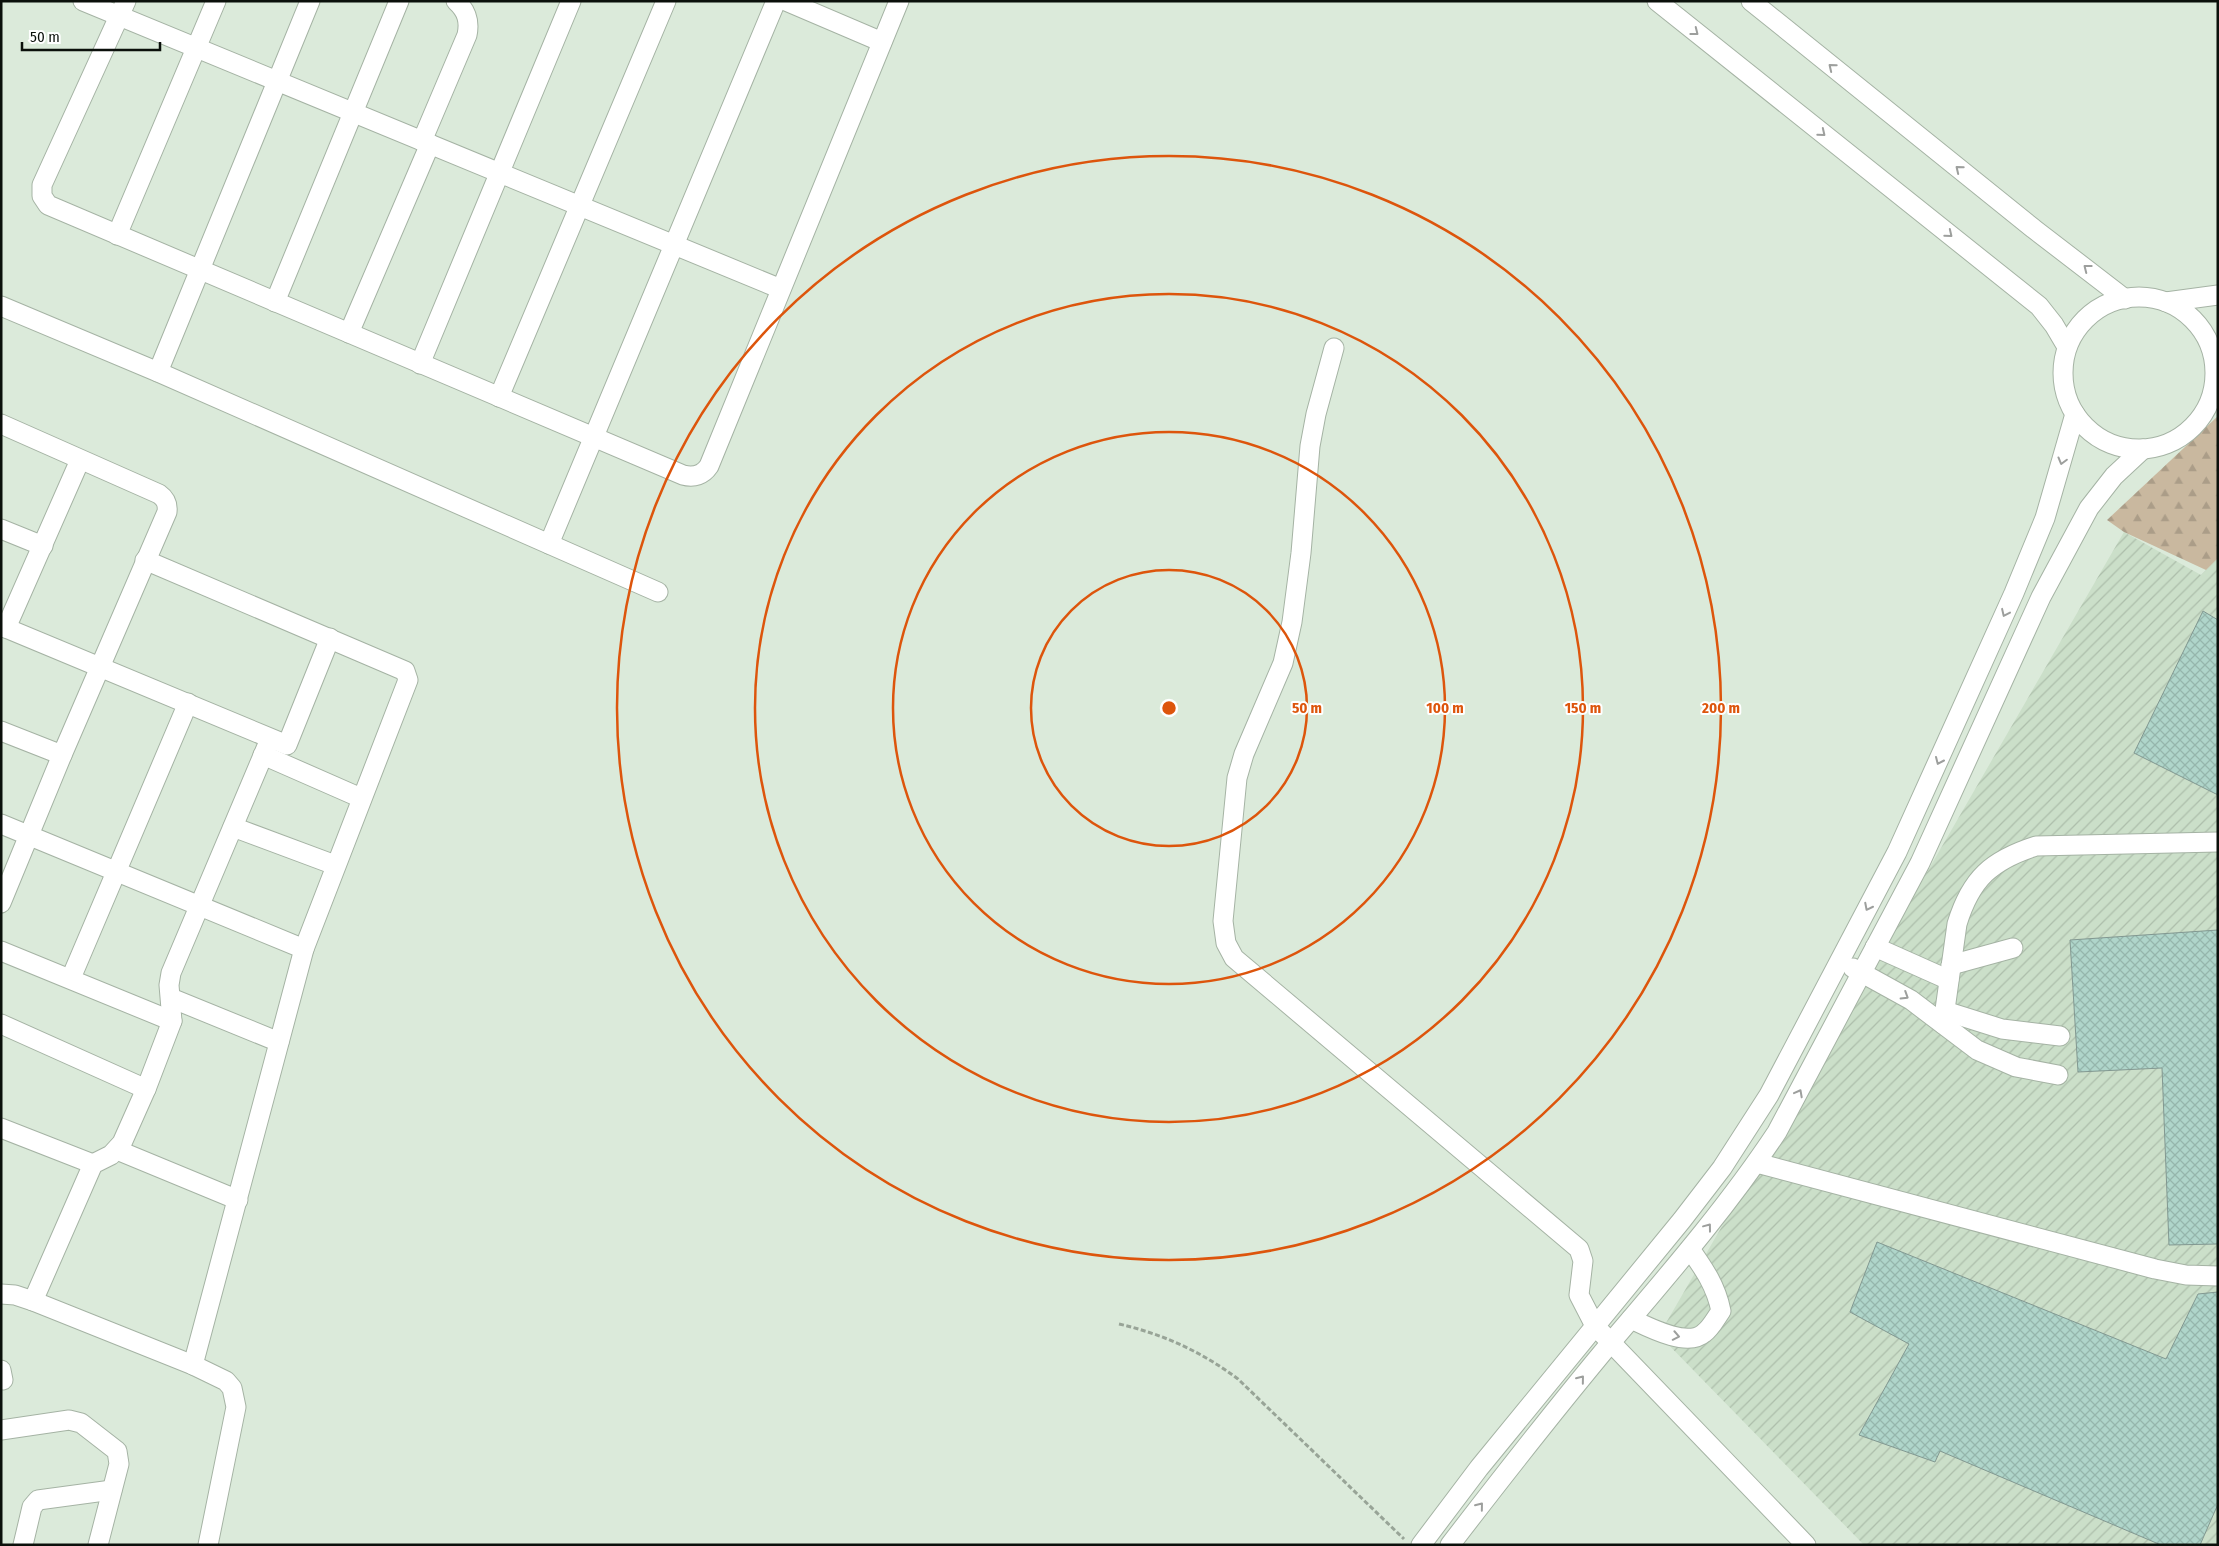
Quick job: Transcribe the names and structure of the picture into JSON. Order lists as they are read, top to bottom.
{
  "scale_bar": "50 m",
  "rings": [
    "50 m",
    "100 m",
    "150 m",
    "200 m"
  ]
}
